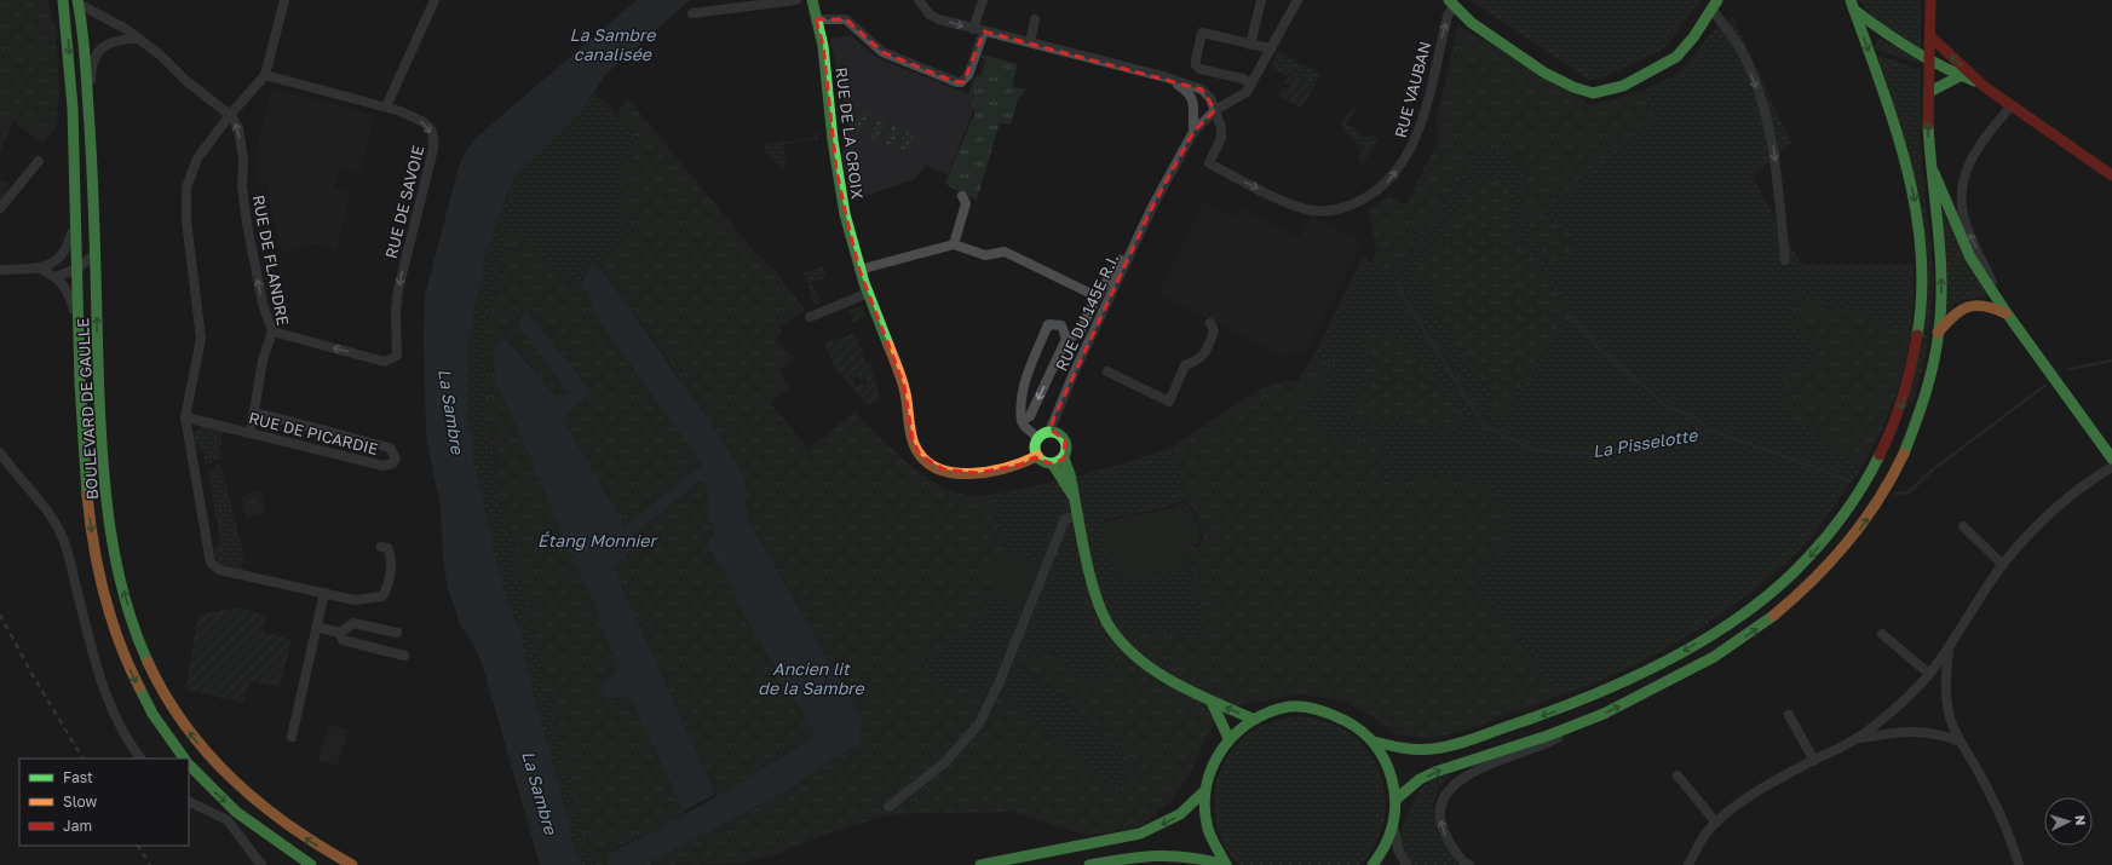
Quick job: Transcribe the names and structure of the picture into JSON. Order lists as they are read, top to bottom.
{
  "streets": {
    "main road": ["RUE DE LA CROIX", "BOULEVARD DE GAULLE"],
    "street": [
      "RUE VAUBAN",
      "RUE DE SAVOIE",
      "RUE DE FLANDRE",
      "RUE DU 145E R.I.",
      "RUE DE PICARDIE"
    ]
  },
  "crossings": [
    ["RUE VAUBAN", "RUE DU 145E R.I."],
    ["RUE DE LA CROIX", "RUE DU 145E R.I."],
    ["RUE DE SAVOIE", "RUE DE FLANDRE"],
    ["RUE DE FLANDRE", "BOULEVARD DE GAULLE"],
    ["RUE DE FLANDRE", "RUE DE PICARDIE"]
  ],
  "water": [
    "La Sambre canalisée",
    "La Sambre",
    "La Pisselotte",
    "Étang Monnier",
    "Ancien lit de la Sambre"
  ],
  "legend": ["Fast", "Slow", "Jam"],
  "north": "right"
}
